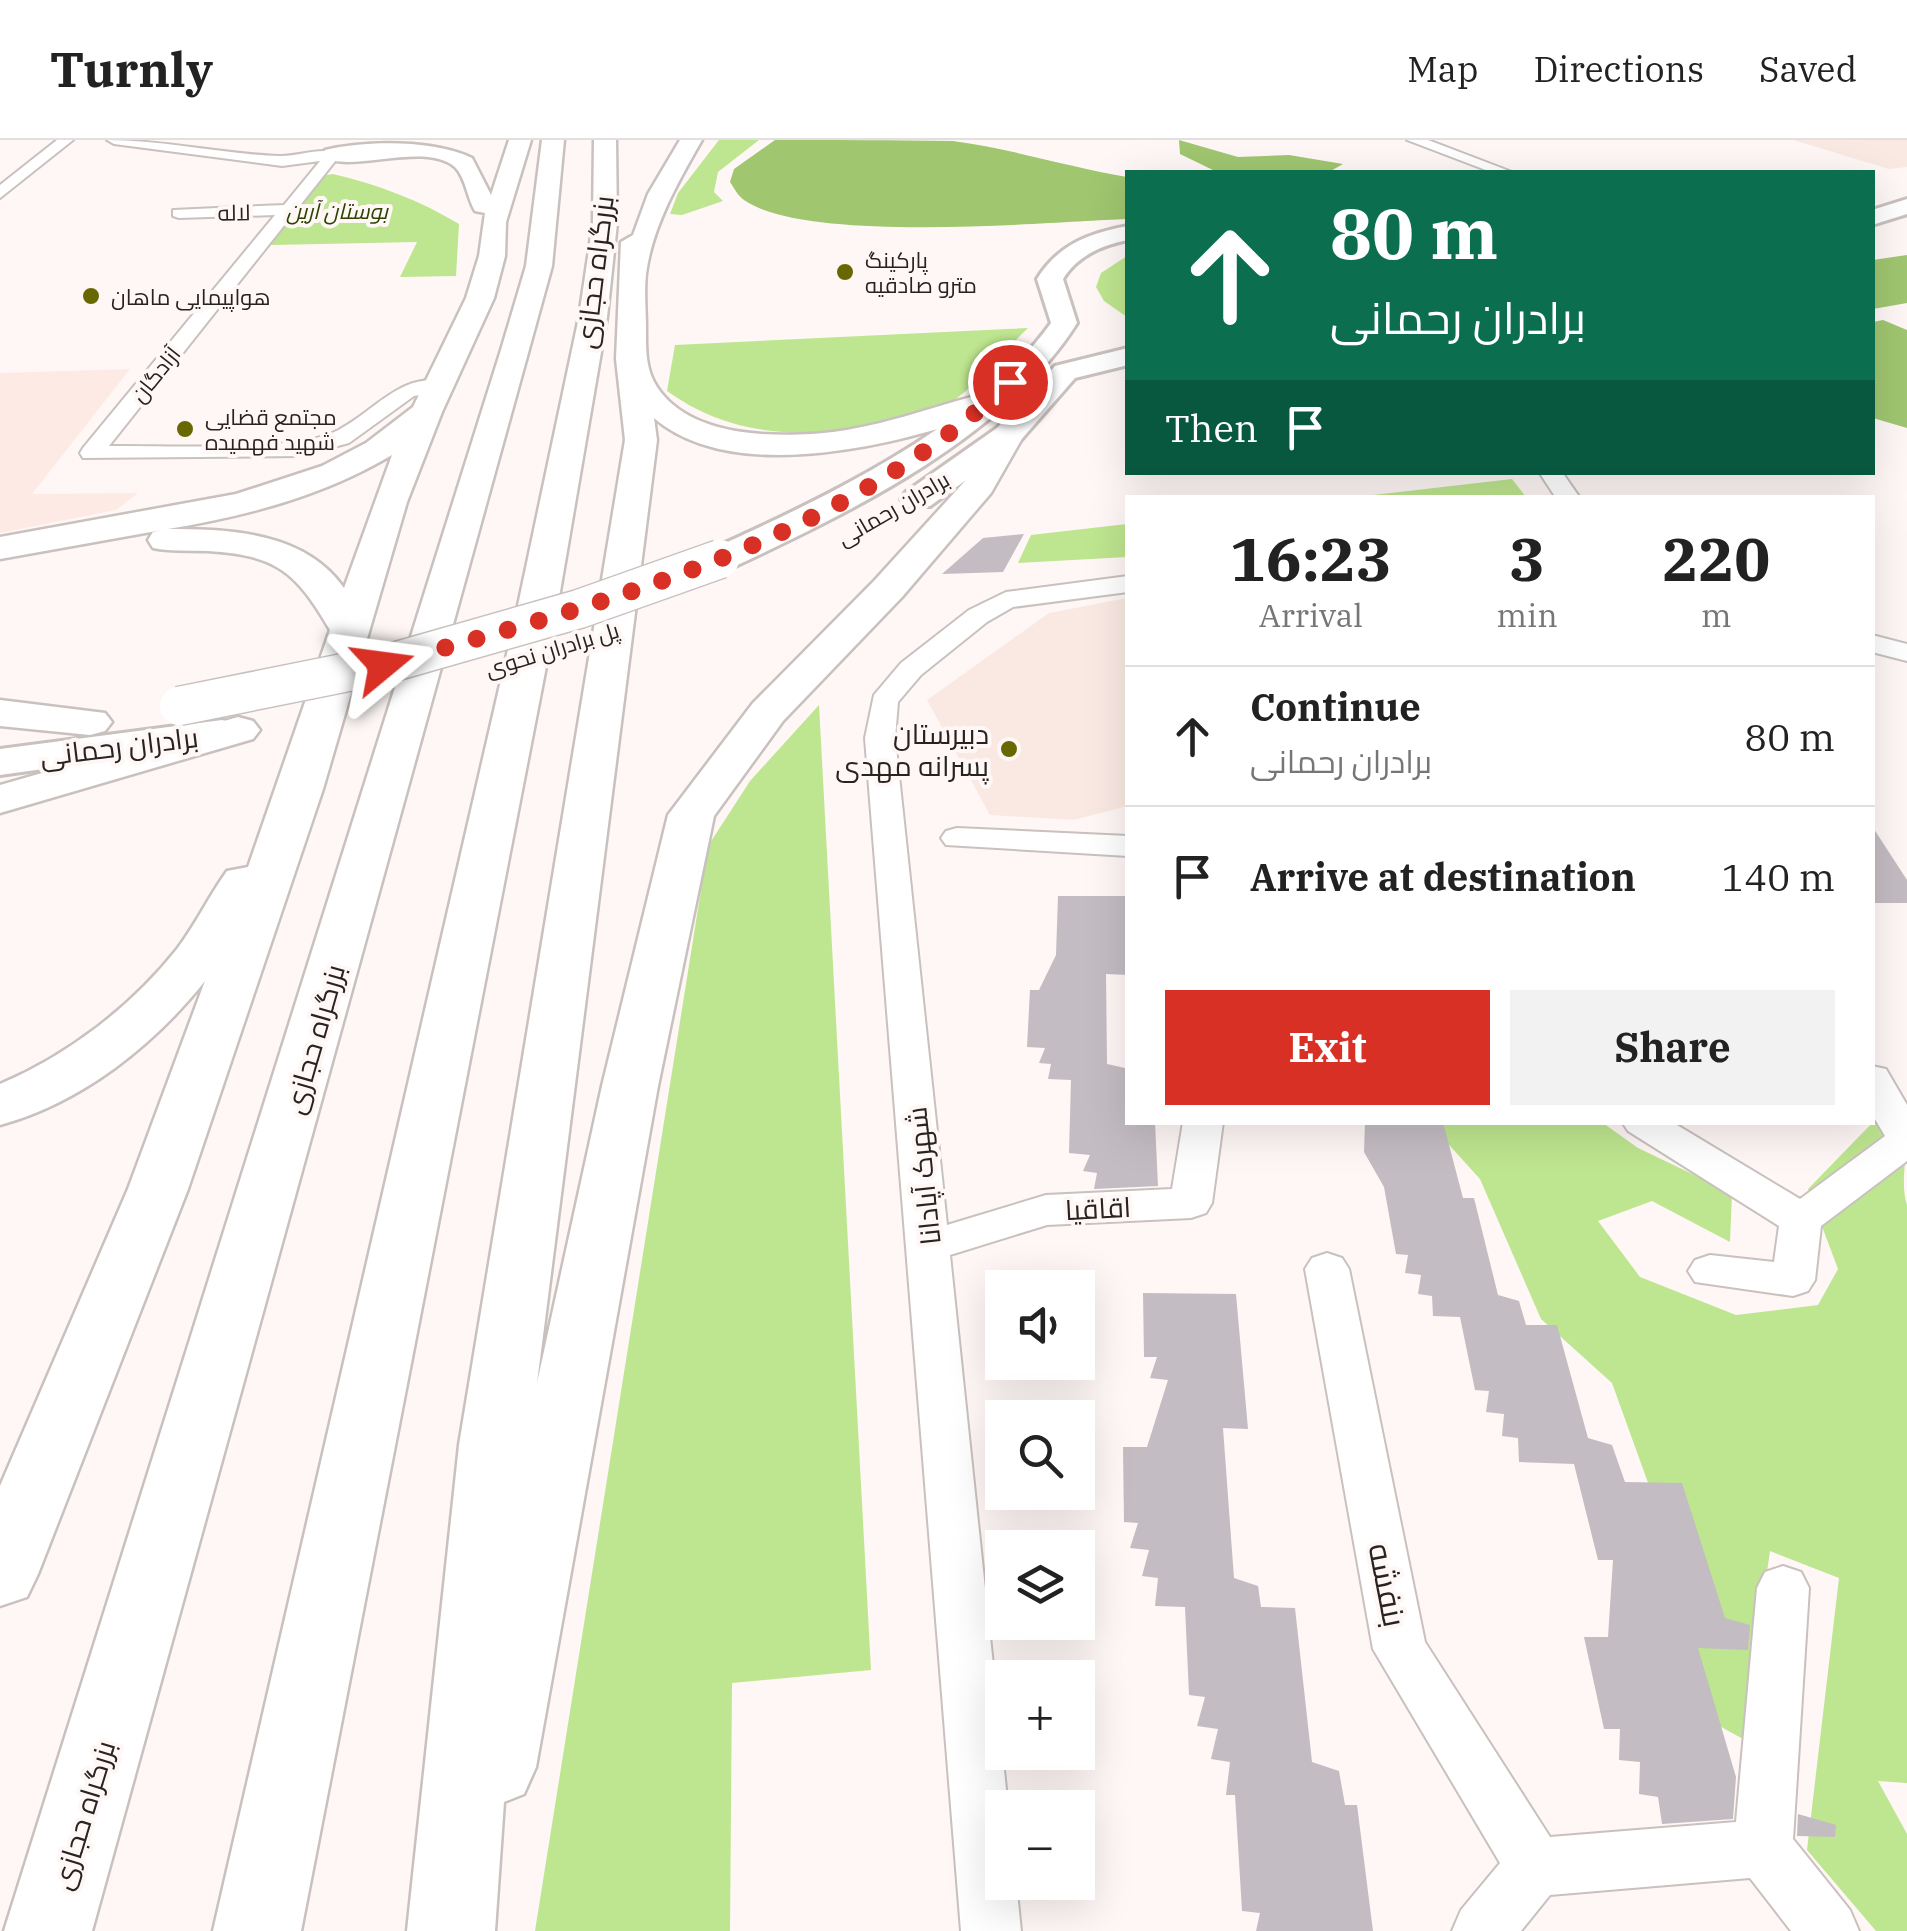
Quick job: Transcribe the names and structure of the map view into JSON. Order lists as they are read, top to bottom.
{
  "streets": {
    "highway": ["بزرگراه حجازی"],
    "main road": ["برادران رحمانی", "پل برادران نحوی"],
    "street": [
      "لاله",
      "آزادگان",
      "شهرک آپادانا",
      "اقاقیا",
      "بنفشه"
    ]
  },
  "crossings": [
    ["لاله", "آزادگان"],
    ["برادران رحمانی", "پل برادران نحوی"],
    ["شهرک آپادانا", "اقاقیا"]
  ],
  "parks": ["بوستان آرین"],
  "places": [
    "پارکینگ مترو صادقیه",
    "هواپیمایی ماهان",
    "مجتمع قضایی شهید فهمیده",
    "دبیرستان پسرانه مهدی"
  ],
  "page": {
    "header": "Turnly",
    "nav": ["Map", "Directions", "Saved"],
    "turn": ["80 m", "برادران رحمانی"],
    "then": "Then",
    "eta": [
      "16:23",
      "Arrival",
      "3",
      "min",
      "220",
      "m"
    ],
    "list": [
      {
        "name": "Continue",
        "note": "برادران رحمانی",
        "value": "80 m"
      },
      {
        "name": "Arrive at destination",
        "value": "140 m"
      }
    ],
    "buttons": ["Exit", "Share"],
    "map_buttons": ["+", "−"]
  }
}
